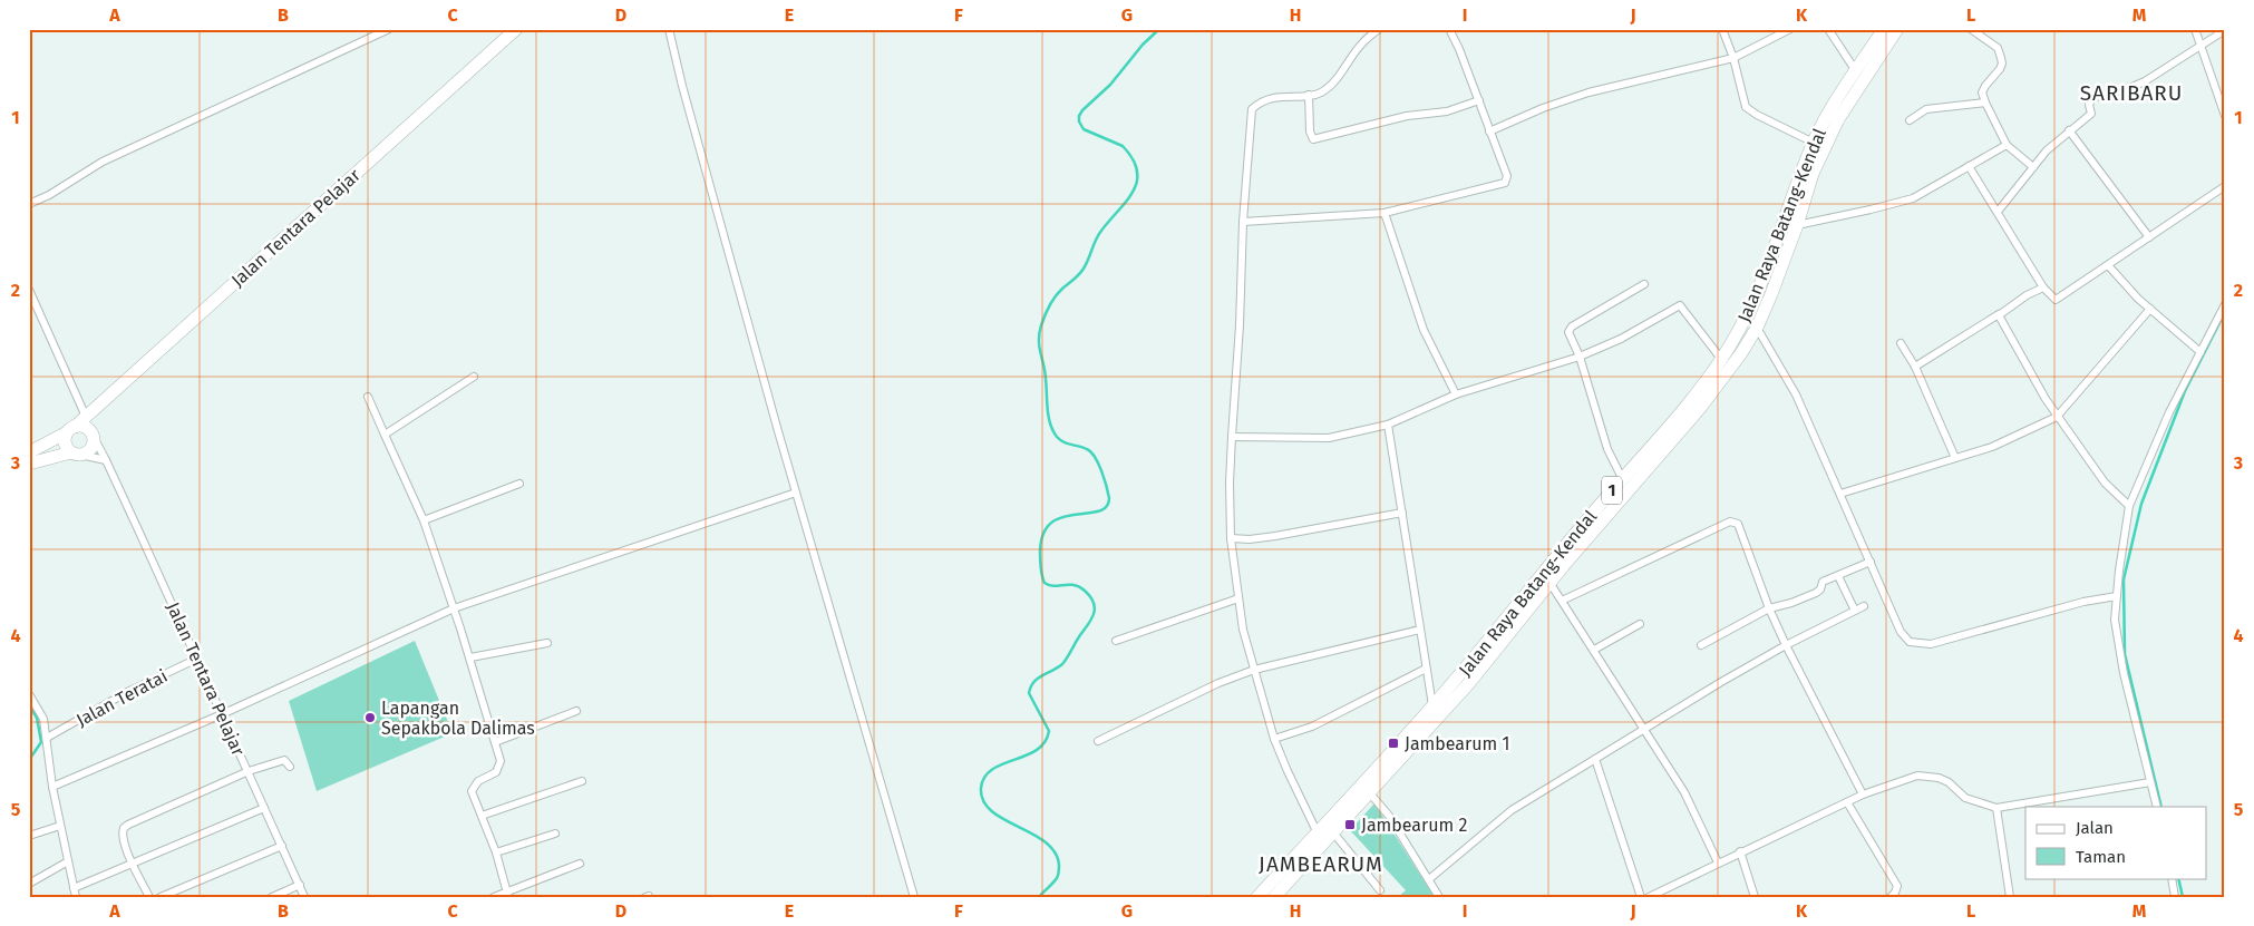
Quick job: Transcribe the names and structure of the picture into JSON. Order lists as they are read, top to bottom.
{
  "streets": {
    "highway": ["Jalan Raya Batang-Kendal", "Jalan Tentara Pelajar", "1"],
    "street": ["Jalan Teratai"]
  },
  "crossings": [
    ["Jalan Tentara Pelajar", "Jalan Teratai"]
  ],
  "districts": ["SARIBARU", "JAMBEARUM"],
  "places": {
    "other": ["Lapangan Sepakbola Dalimas"],
    "transit": ["Jambearum 1", "Jambearum 2"]
  },
  "legend": ["Jalan", "Taman"],
  "grid": {
    "columns": [
      "A",
      "B",
      "C",
      "D",
      "E",
      "F",
      "G",
      "H",
      "I",
      "J",
      "K",
      "L",
      "M"
    ],
    "rows": [
      "1",
      "2",
      "3",
      "4",
      "5"
    ]
  }
}
